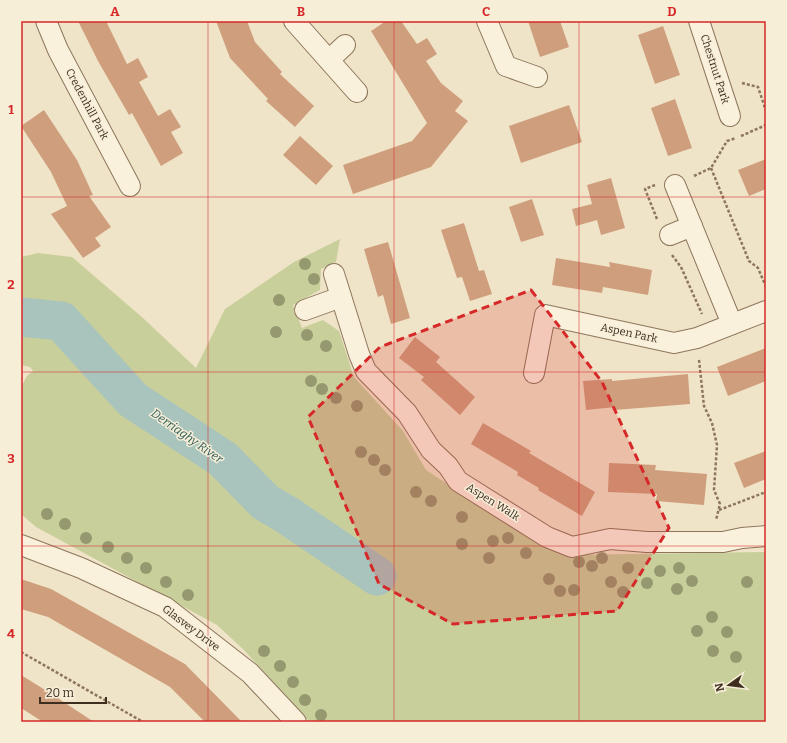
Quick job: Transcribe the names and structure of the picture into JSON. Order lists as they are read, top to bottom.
{
  "streets": {
    "street": [
      "Chestnut Park",
      "Credenhill Park",
      "Aspen Park",
      "Aspen Walk",
      "Glasvey Drive"
    ]
  },
  "water": ["Derriaghy River"],
  "scale_bar": "20 m",
  "north": "left",
  "grid": {
    "columns": [
      "A",
      "B",
      "C",
      "D"
    ],
    "rows": [
      "1",
      "2",
      "3",
      "4"
    ]
  }
}
